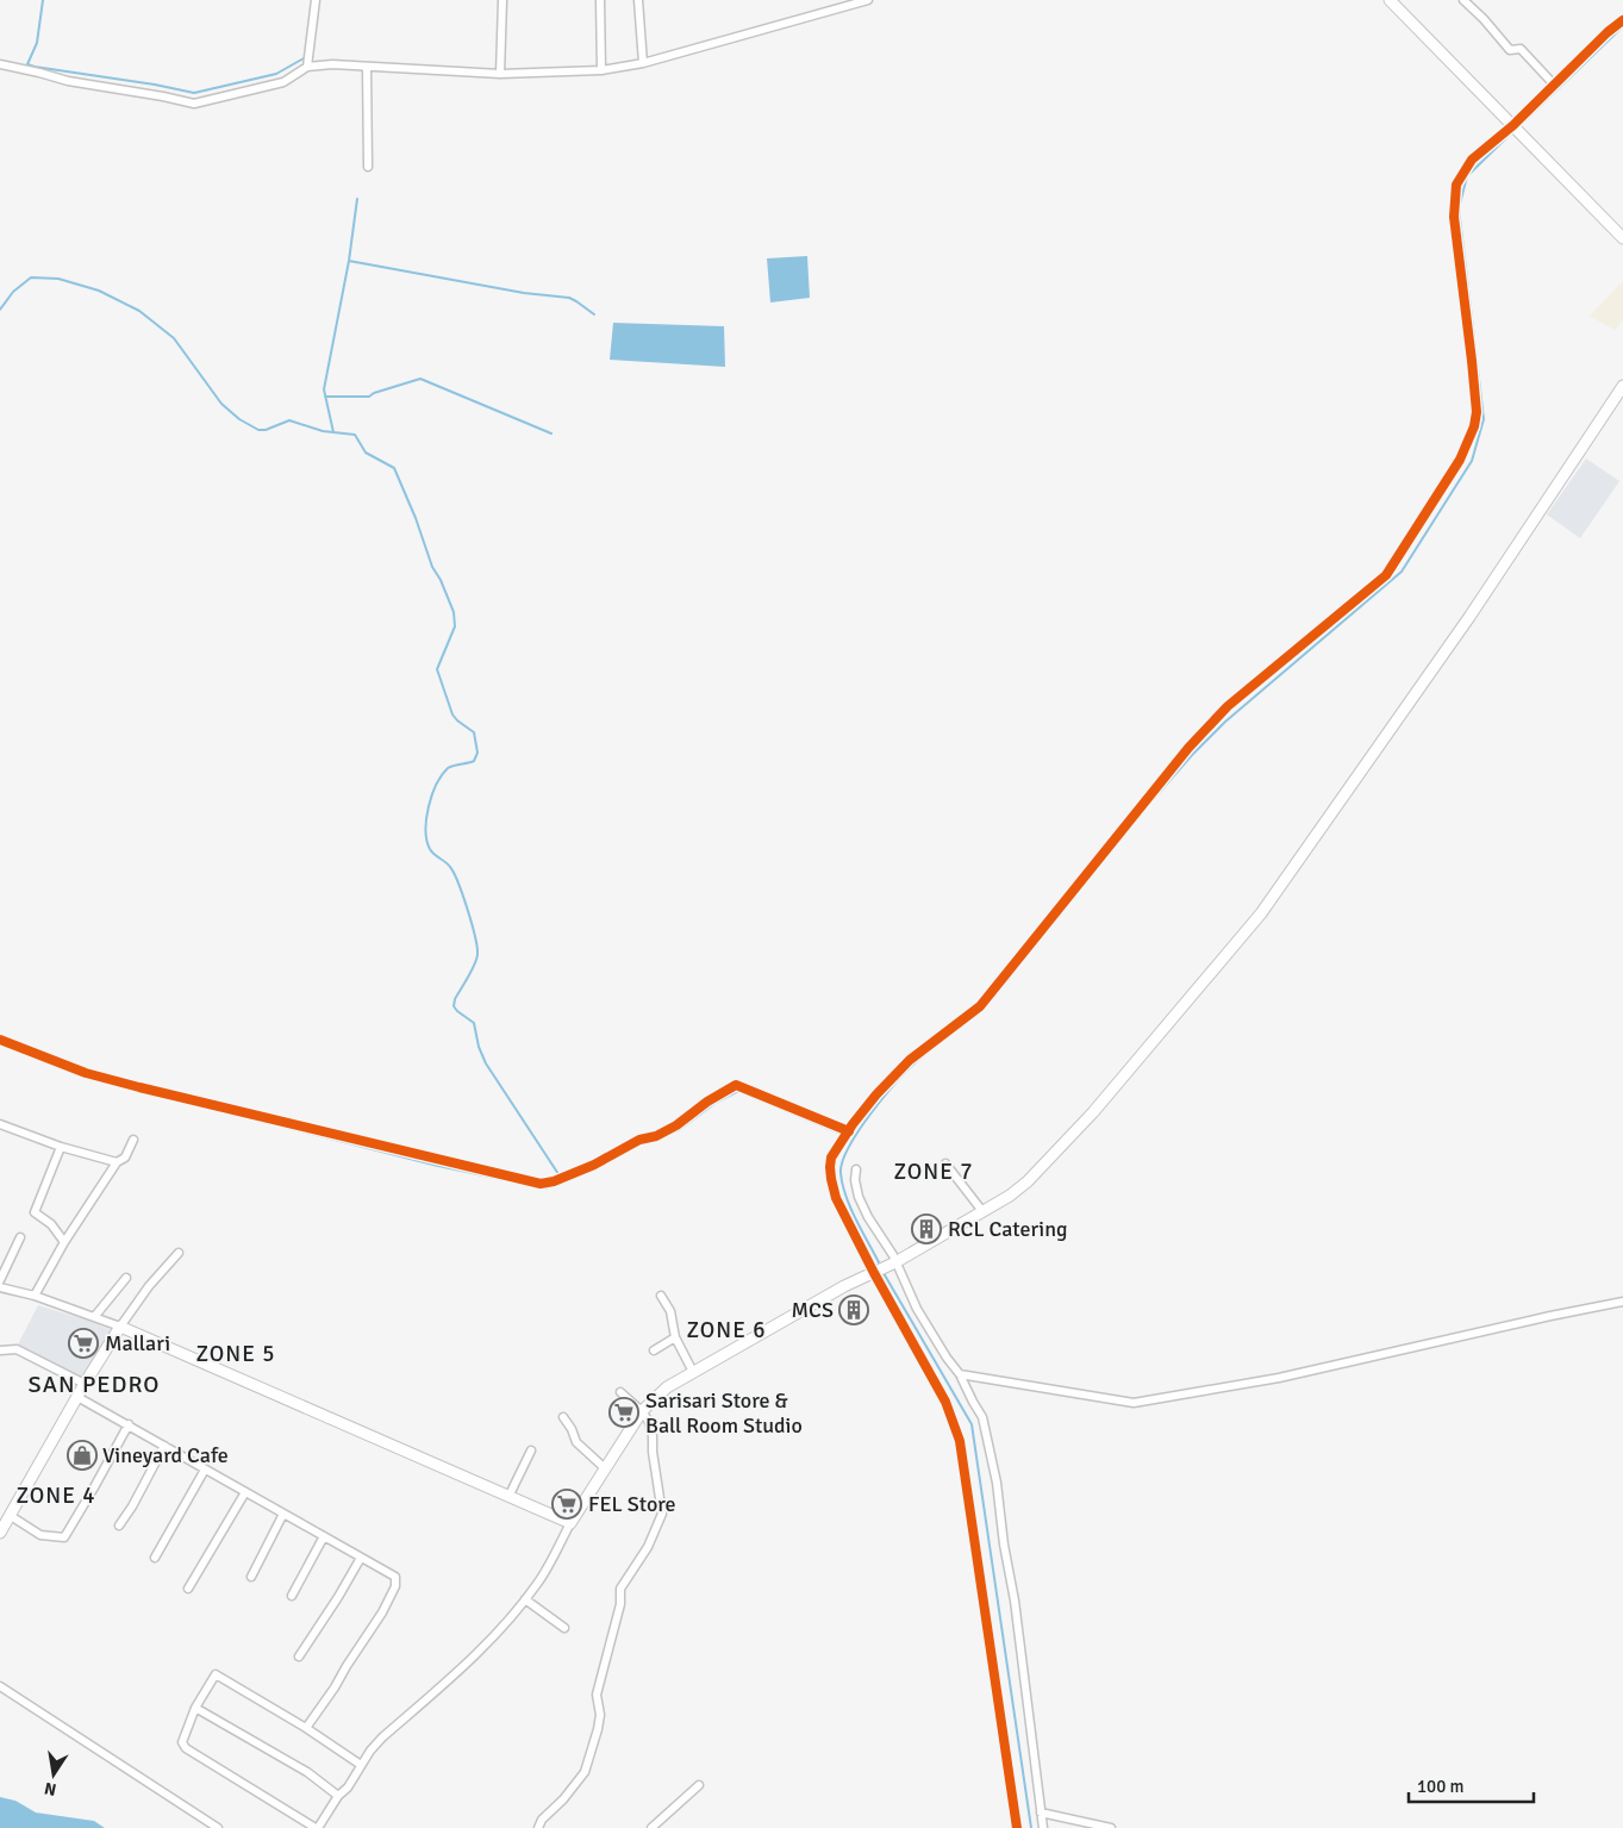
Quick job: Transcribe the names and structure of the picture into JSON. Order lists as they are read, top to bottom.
{
  "districts": [
    "ZONE 7",
    "ZONE 6",
    "ZONE 5",
    "SAN PEDRO",
    "ZONE 4"
  ],
  "places": {
    "building": ["RCL Catering", "MCS"],
    "supermarket": ["Mallari", "Sarisari Store & Ball Room Studio", "FEL Store"],
    "shop": ["Vineyard Cafe"]
  },
  "scale_bar": "100 m",
  "north": "bottom"
}
